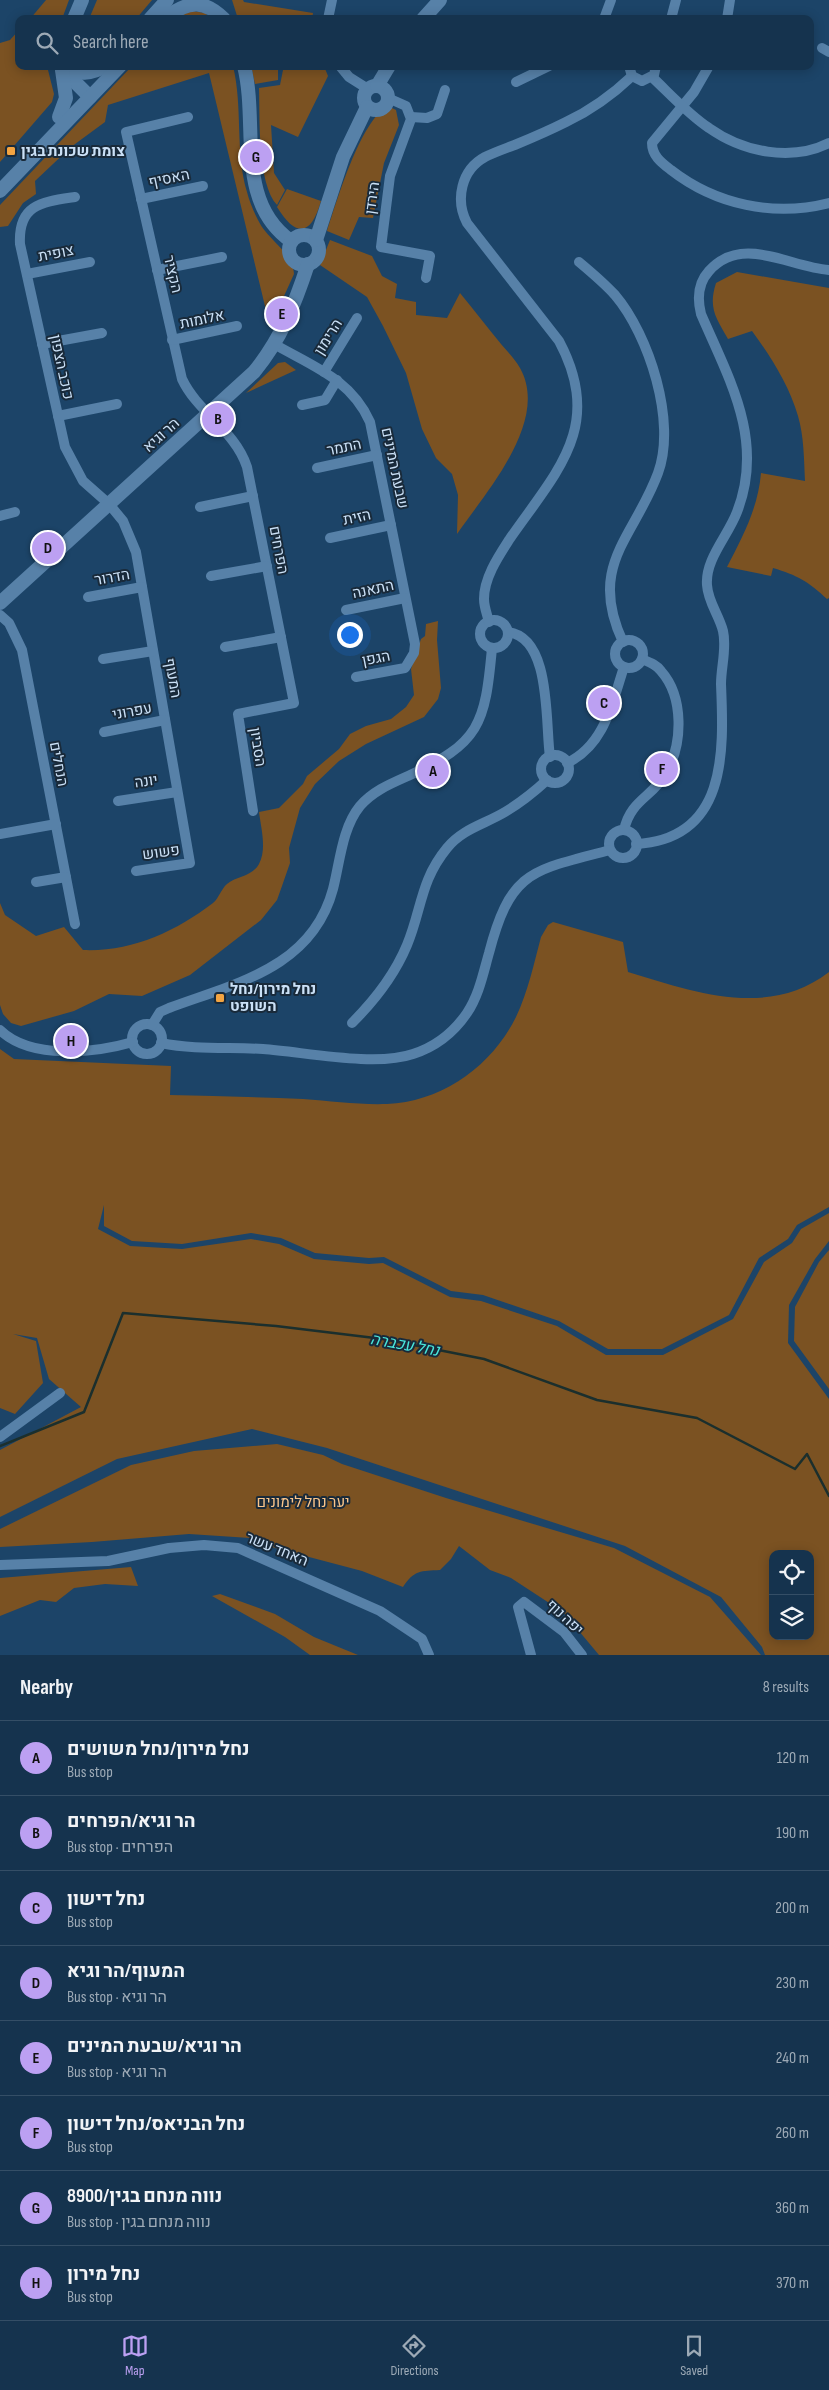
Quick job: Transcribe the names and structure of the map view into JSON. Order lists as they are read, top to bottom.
{
  "streets": {
    "street": [
      "האסיף",
      "הירדן",
      "צופית",
      "הקציר",
      "אלומות",
      "הרימון",
      "כוכב הצפון",
      "הר וגיא",
      "התמר",
      "שבעת המינים",
      "הזית",
      "הפרחים",
      "הדרור",
      "התאנה",
      "הגפן",
      "המעוף",
      "עפרוני",
      "הסביון",
      "הנחלים",
      "יונה",
      "פשוש",
      "האחד עשר",
      "יפה נוף"
    ]
  },
  "crossings": [
    ["האסיף", "הקציר"],
    ["צופית", "כוכב הצפון"],
    ["הקציר", "אלומות"],
    ["הקציר", "הר וגיא"],
    ["הקציר", "הפרחים"],
    ["הרימון", "שבעת המינים"],
    ["כוכב הצפון", "הר וגיא"],
    ["כוכב הצפון", "המעוף"],
    ["הר וגיא", "שבעת המינים"],
    ["הר וגיא", "הפרחים"],
    ["הר וגיא", "המעוף"],
    ["התמר", "שבעת המינים"],
    ["שבעת המינים", "הזית"],
    ["שבעת המינים", "התאנה"],
    ["שבעת המינים", "הגפן"],
    ["הפרחים", "הסביון"],
    ["הדרור", "המעוף"],
    ["המעוף", "עפרוני"],
    ["המעוף", "יונה"],
    ["המעוף", "פשוש"]
  ],
  "water": ["נחל עכברה"],
  "parks": ["יער נחל לימונים"],
  "places": {
    "transit": ["צומת שכונת בגין", "נחל מירון/נחל השופט"]
  },
  "page": {
    "search": "Search here",
    "pins": [
      "G",
      "E",
      "B",
      "D",
      "C",
      "F",
      "A",
      "H"
    ],
    "heading": ["Nearby", "8 results"],
    "list": [
      {
        "mark": "A",
        "name": "נחל מירון/נחל משושים",
        "note": "Bus stop",
        "value": "120 m"
      },
      {
        "mark": "B",
        "name": "הר וגיא/הפרחים",
        "note": "Bus stop · הפרחים",
        "value": "190 m"
      },
      {
        "mark": "C",
        "name": "נחל דישון",
        "note": "Bus stop",
        "value": "200 m"
      },
      {
        "mark": "D",
        "name": "המעוף/הר וגיא",
        "note": "Bus stop · הר וגיא",
        "value": "230 m"
      },
      {
        "mark": "E",
        "name": "הר וגיא/שבעת המינים",
        "note": "Bus stop · הר וגיא",
        "value": "240 m"
      },
      {
        "mark": "F",
        "name": "נחל הבניאס/נחל דישון",
        "note": "Bus stop",
        "value": "260 m"
      },
      {
        "mark": "G",
        "name": "נווה מנחם בגין/8900",
        "note": "Bus stop · נווה מנחם בגין",
        "value": "360 m"
      },
      {
        "mark": "H",
        "name": "נחל מירון",
        "note": "Bus stop",
        "value": "370 m"
      }
    ],
    "nav": ["Map", "Directions", "Saved"]
  }
}
